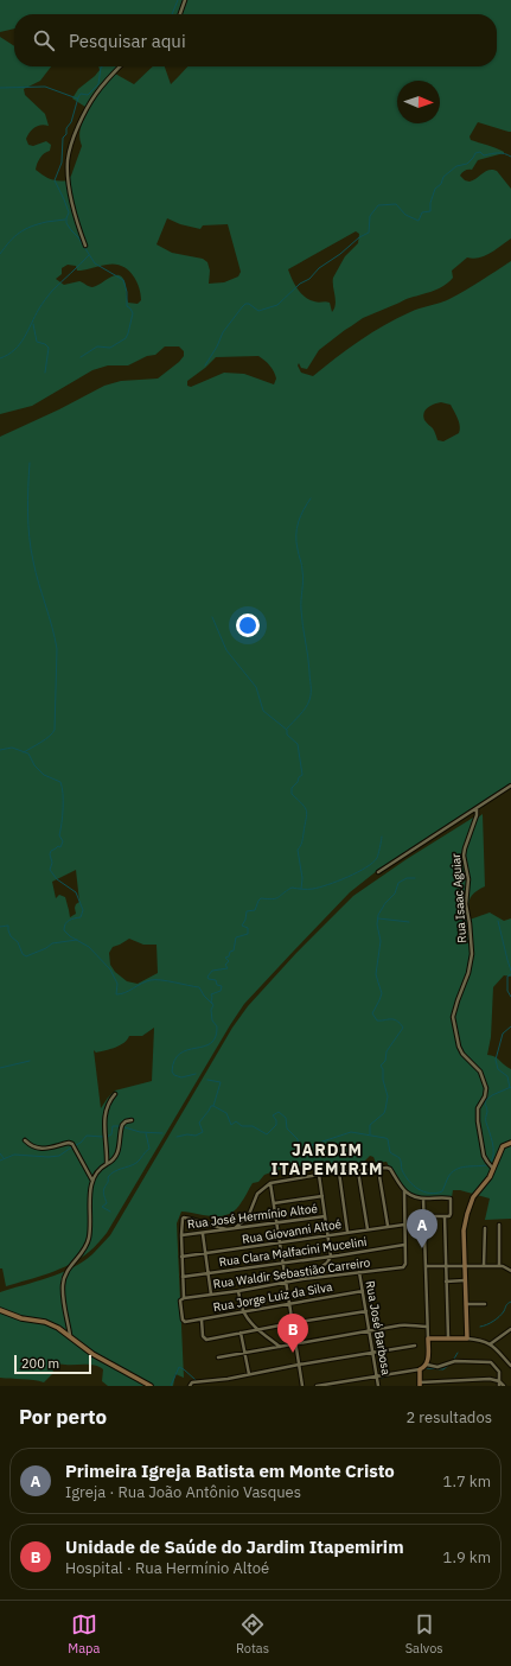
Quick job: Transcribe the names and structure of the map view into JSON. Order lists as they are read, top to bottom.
{
  "streets": {
    "street": [
      "Rua Isaac Aguiar",
      "Rua José Hermínio Altoé",
      "Rua Giovanni Altoé",
      "Rua Clara Malfacini Mucelini",
      "Rua Waldir Sebastião Carreiro",
      "Rua Jorge Luiz da Silva",
      "Rua José Barbosa"
    ]
  },
  "crossings": [
    ["Rua Clara Malfacini Mucelini", "Rua Waldir Sebastião Carreiro"],
    ["Rua Waldir Sebastião Carreiro", "Rua Jorge Luiz da Silva"],
    ["Rua Waldir Sebastião Carreiro", "Rua José Barbosa"],
    ["Rua Jorge Luiz da Silva", "Rua José Barbosa"]
  ],
  "districts": ["JARDIM ITAPEMIRIM"],
  "scale_bar": "200 m",
  "north": "right",
  "page": {
    "search": "Pesquisar aqui",
    "pins": ["A", "B"],
    "scale": "200 m",
    "heading": ["Por perto", "2 resultados"],
    "list": [
      {
        "mark": "A",
        "name": "Primeira Igreja Batista em Monte Cristo",
        "note": "Igreja · Rua João Antônio Vasques",
        "value": "1.7 km"
      },
      {
        "mark": "B",
        "name": "Unidade de Saúde do Jardim Itapemirim",
        "note": "Hospital · Rua Hermínio Altoé",
        "value": "1.9 km"
      }
    ],
    "nav": ["Mapa", "Rotas", "Salvos"]
  }
}
